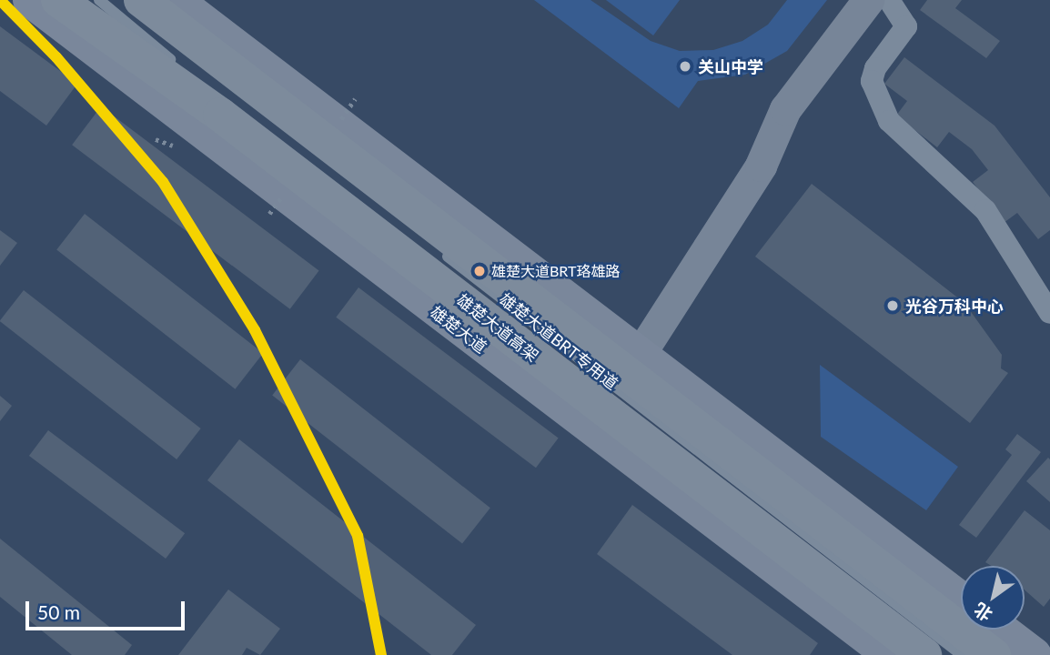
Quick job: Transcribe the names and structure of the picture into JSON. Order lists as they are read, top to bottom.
{
  "streets": {
    "highway": ["雄楚大道高架"],
    "main road": ["雄楚大道"],
    "lane": ["雄楚大道BRT专用道"]
  },
  "places": ["关山中学", "雄楚大道BRT珞雄路", "光谷万科中心"],
  "scale_bar": "50 m",
  "north": "bottom left"
}
